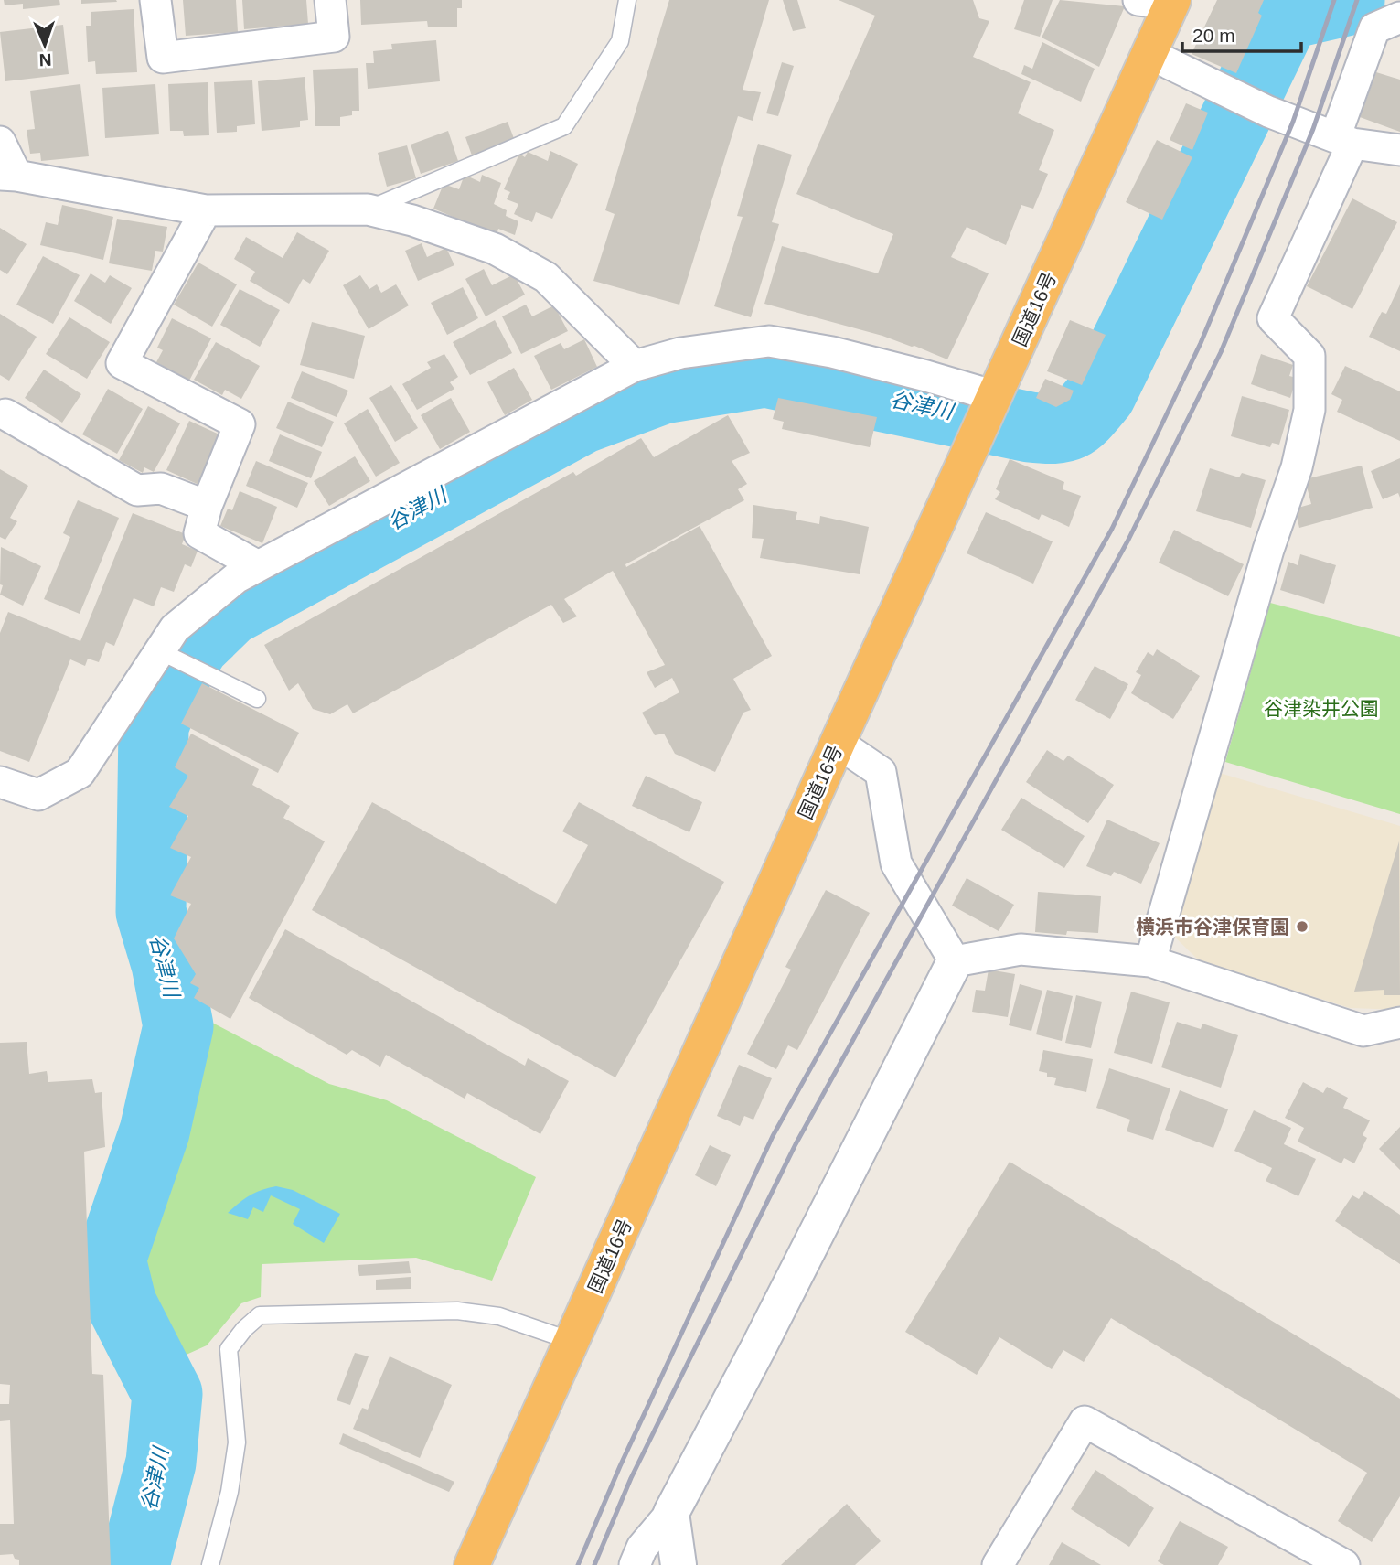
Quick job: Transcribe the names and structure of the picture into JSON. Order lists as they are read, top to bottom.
{
  "streets": {
    "highway": ["国道16号"]
  },
  "water": ["谷津川"],
  "parks": ["谷津染井公園"],
  "places": ["横浜市谷津保育園"],
  "scale_bar": "20 m",
  "north": "bottom"
}
